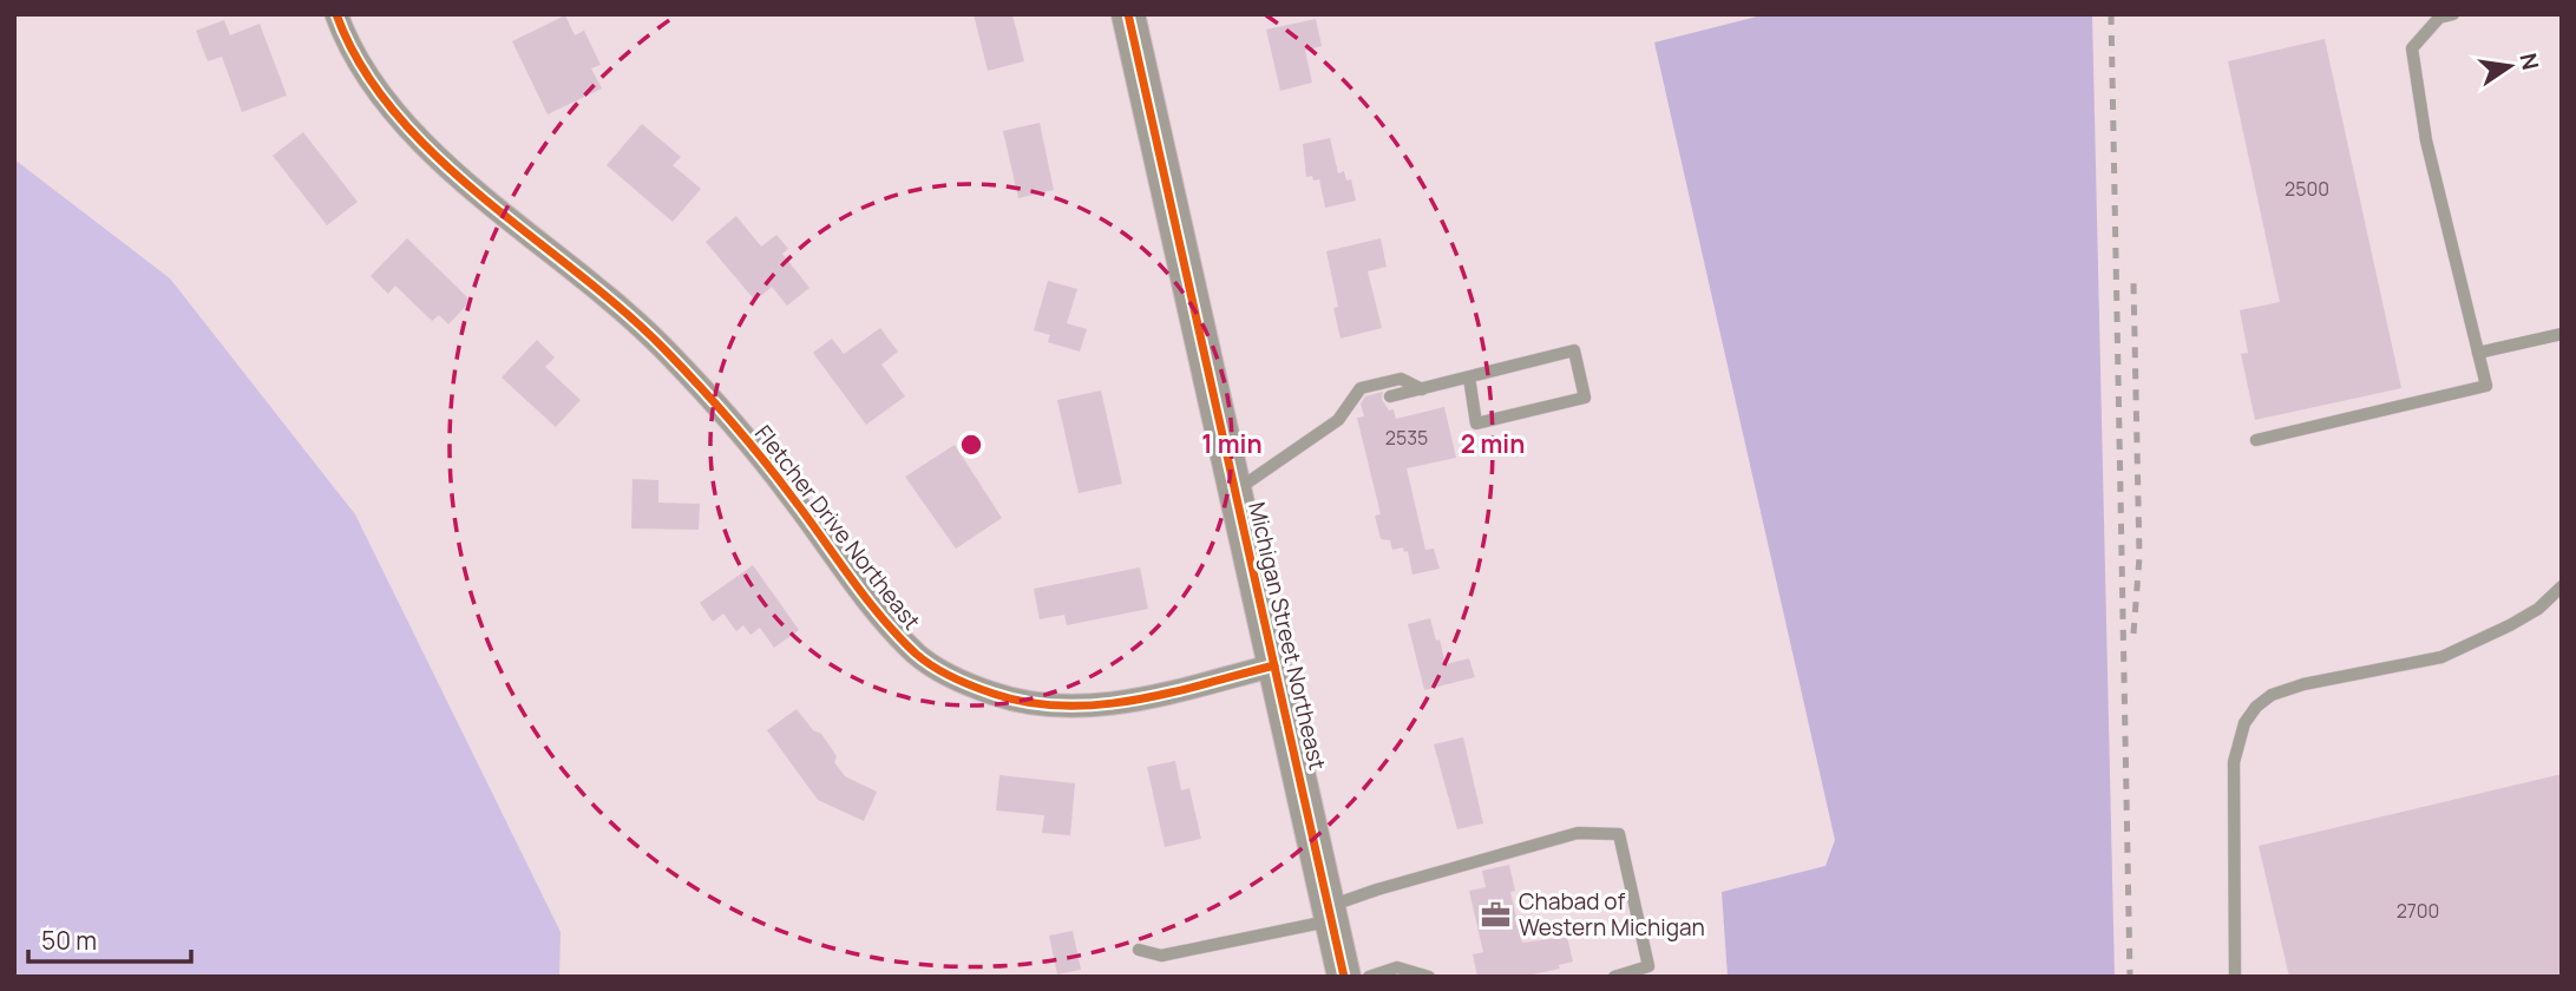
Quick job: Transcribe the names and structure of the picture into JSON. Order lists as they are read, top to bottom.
{
  "streets": {
    "main road": ["Michigan Street Northeast"],
    "street": ["Fletcher Drive Northeast"]
  },
  "crossings": [
    ["Fletcher Drive Northeast", "Michigan Street Northeast"]
  ],
  "places": {
    "office": ["Chabad of Western Michigan"]
  },
  "house_numbers": ["2500", "2535", "2700"],
  "scale_bar": "50 m",
  "north": "right",
  "rings": ["1 min", "2 min"]
}
